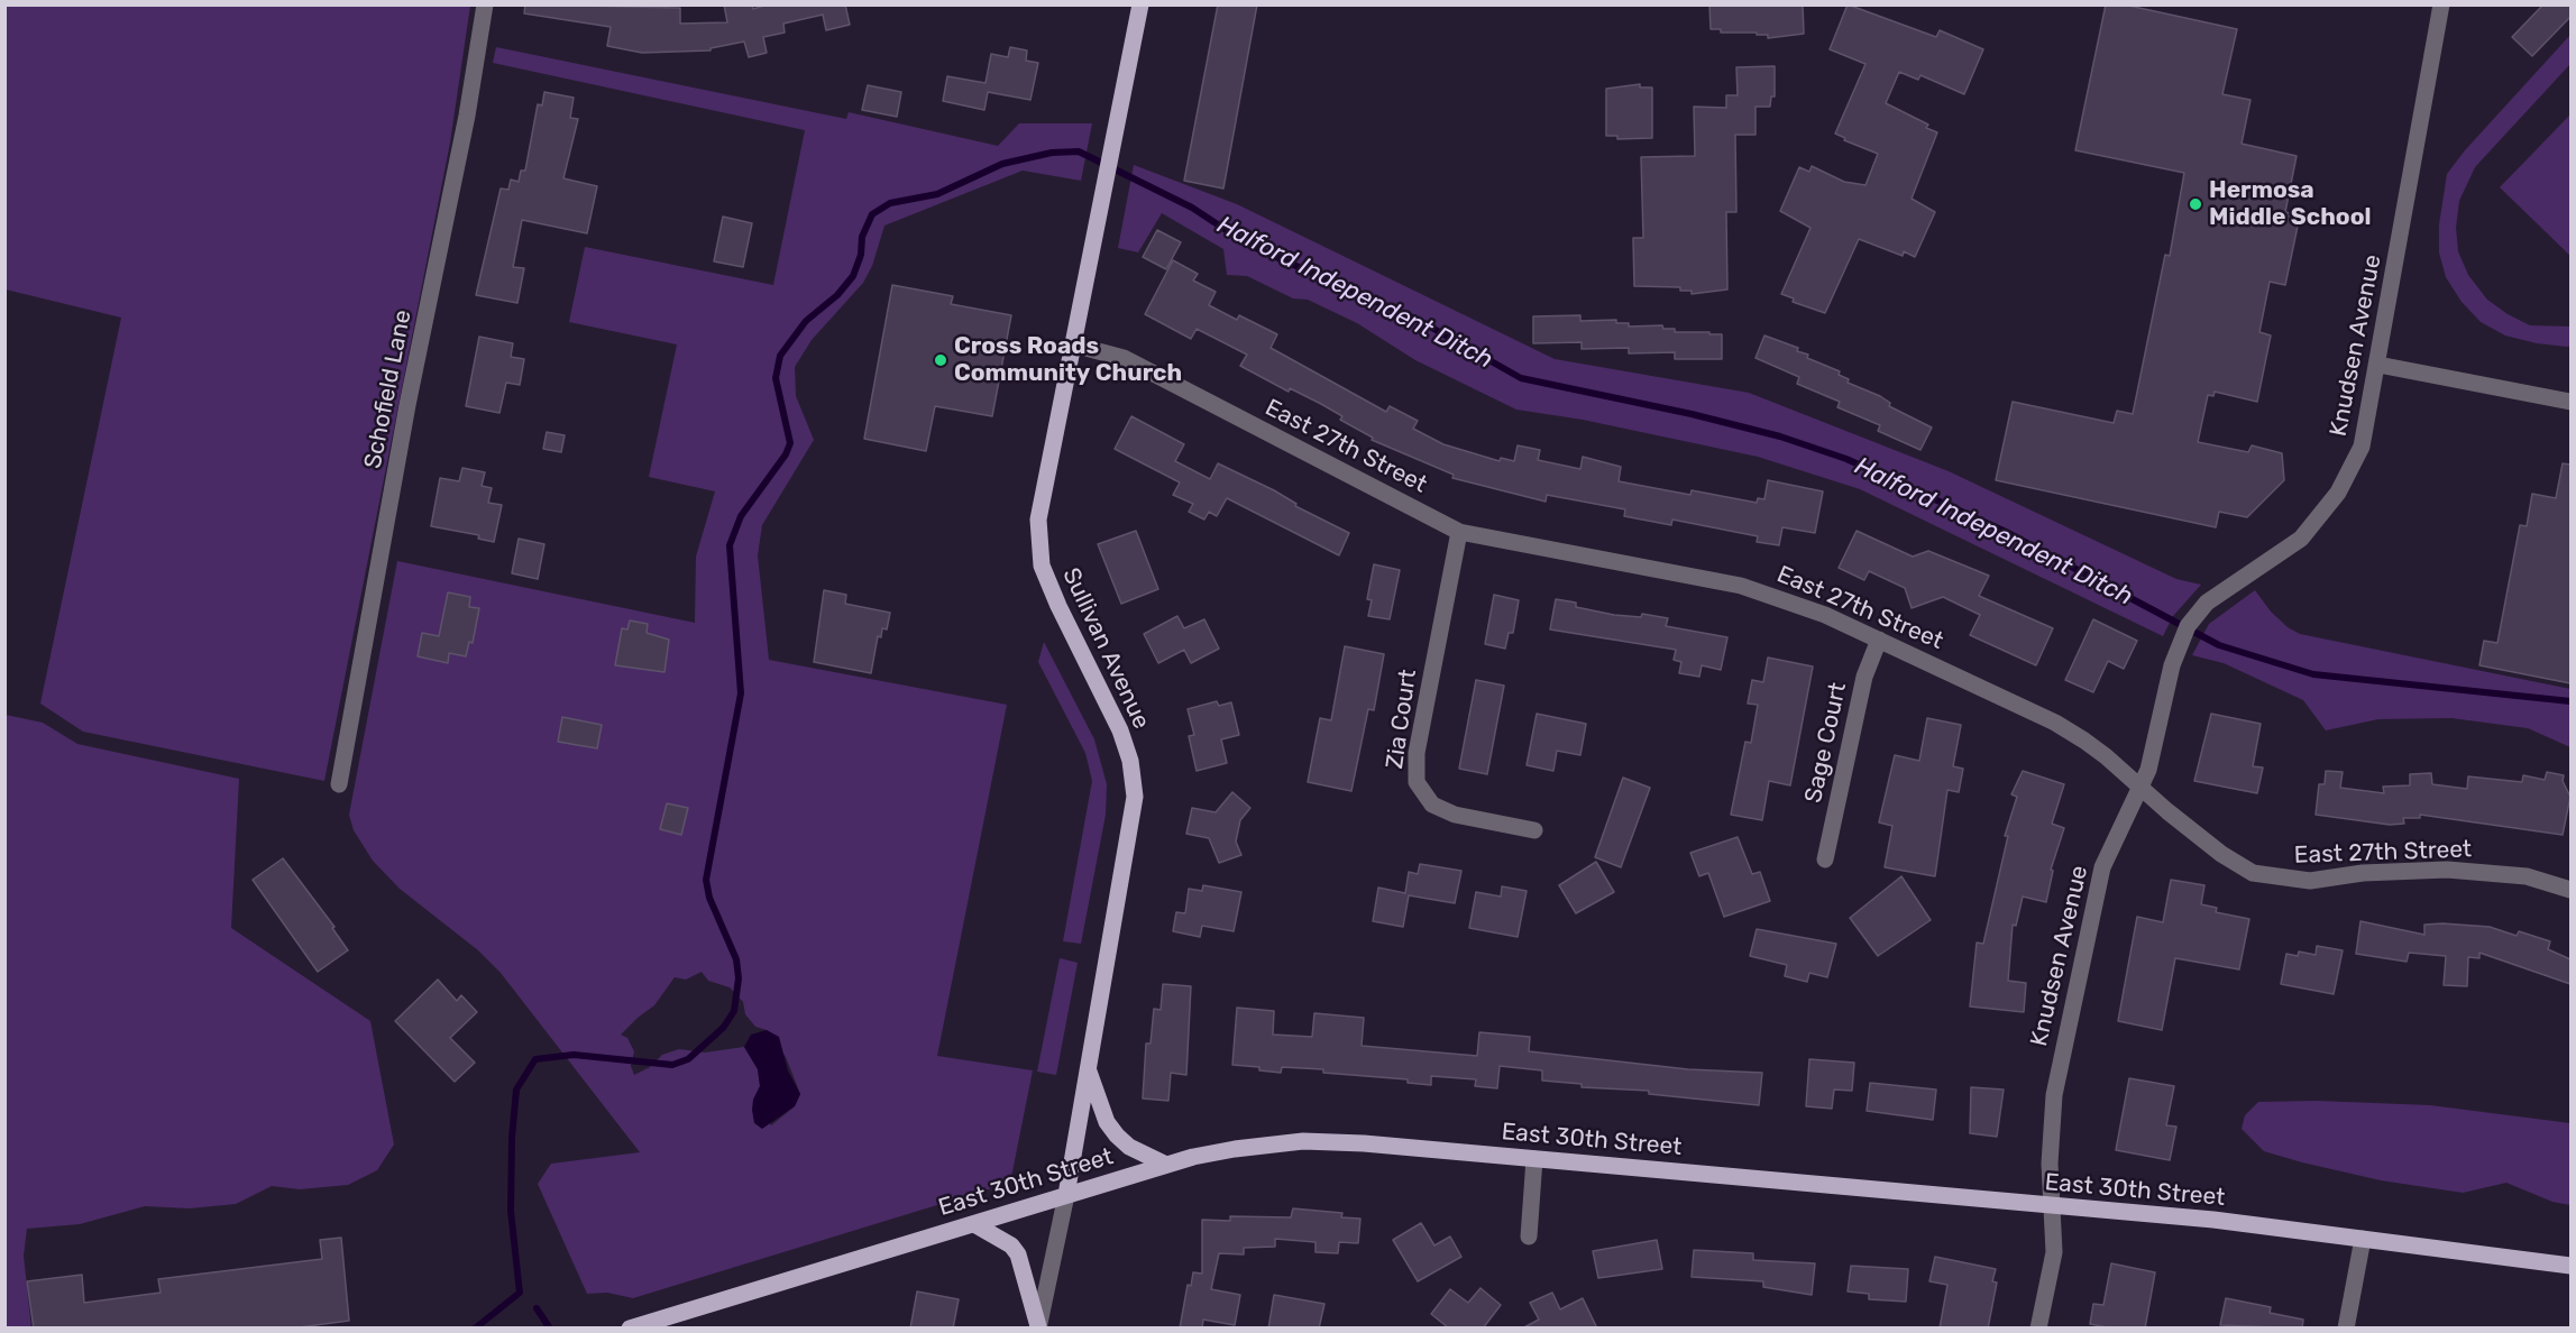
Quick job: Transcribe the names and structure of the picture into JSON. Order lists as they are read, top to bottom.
{
  "streets": {
    "main road": ["Sullivan Avenue", "East 30th Street"],
    "street": [
      "Knudsen Avenue",
      "Schofield Lane",
      "East 27th Street",
      "Zia Court",
      "Sage Court"
    ]
  },
  "crossings": [
    ["Knudsen Avenue", "East 27th Street"],
    ["Knudsen Avenue", "East 30th Street"],
    ["East 27th Street", "Sullivan Avenue"],
    ["East 27th Street", "Zia Court"],
    ["East 27th Street", "Sage Court"],
    ["Sullivan Avenue", "East 30th Street"]
  ],
  "water": ["Halford Independent Ditch"],
  "places": ["Hermosa Middle School", "Cross Roads Community Church"]
}
